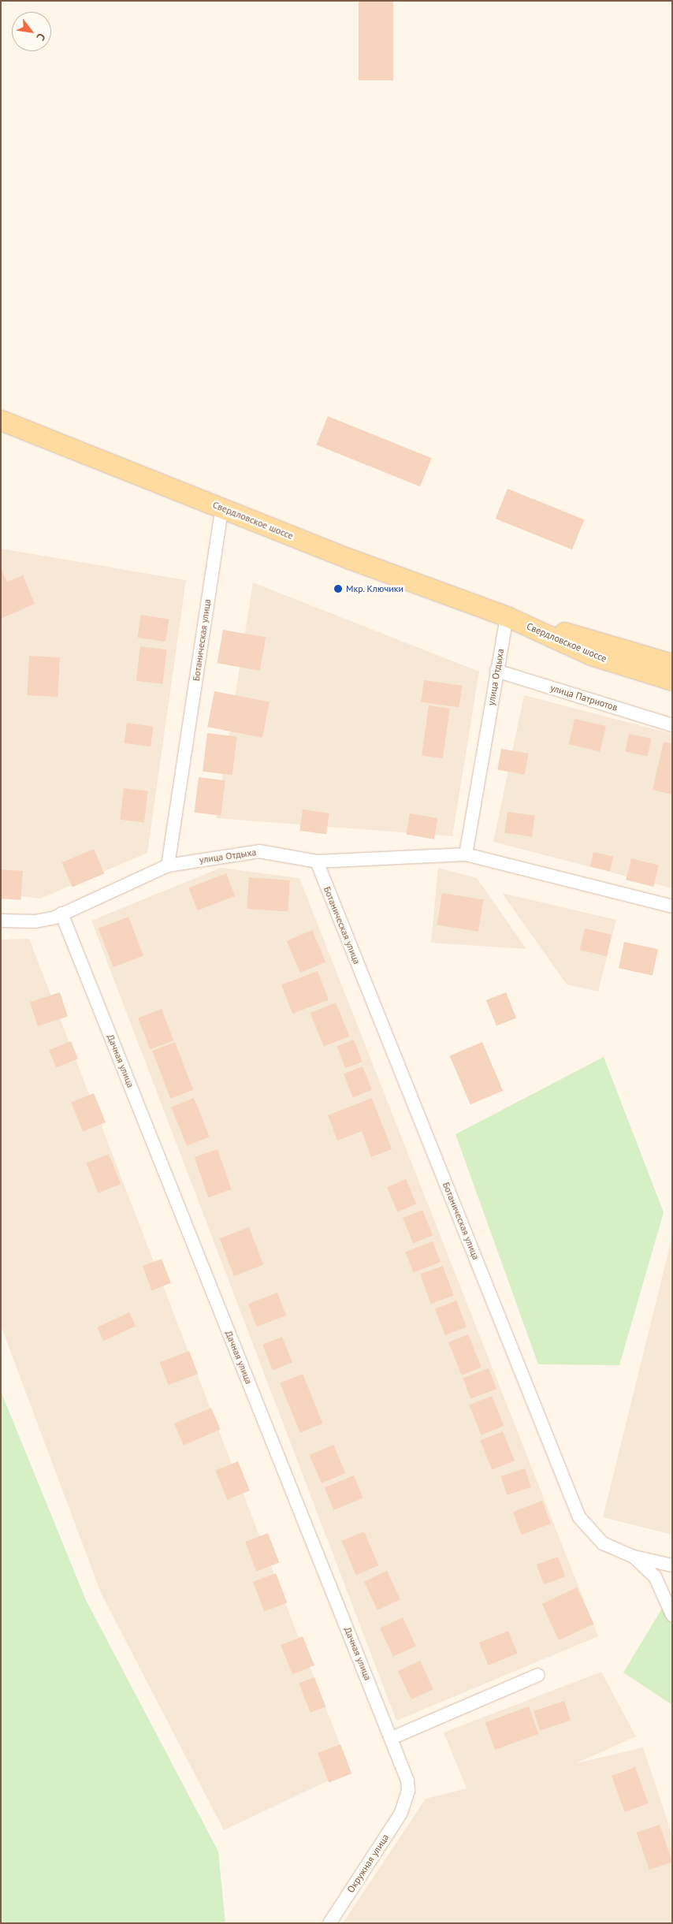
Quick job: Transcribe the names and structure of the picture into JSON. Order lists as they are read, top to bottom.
{
  "streets": {
    "main road": ["Свердловское шоссе"],
    "street": [
      "Ботаническая улица",
      "улица Отдыха",
      "улица Патриотов",
      "Дачная улица",
      "Окружная улица"
    ]
  },
  "crossings": [
    ["Свердловское шоссе", "Ботаническая улица"],
    ["Свердловское шоссе", "улица Отдыха"],
    ["Ботаническая улица", "улица Отдыха"],
    ["улица Отдыха", "улица Патриотов"],
    ["улица Отдыха", "Дачная улица"],
    ["Дачная улица", "Окружная улица"]
  ],
  "places": ["Мкр. Ключики"],
  "north": "bottom right"
}
